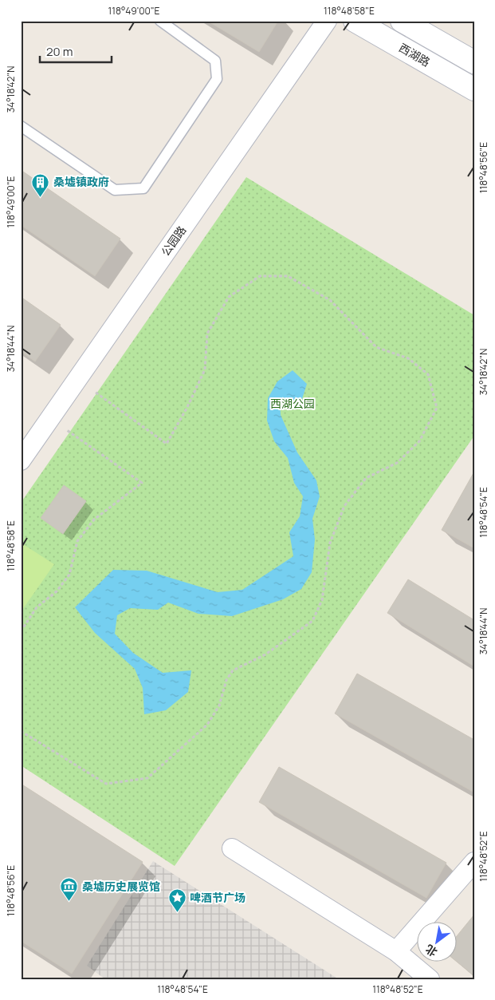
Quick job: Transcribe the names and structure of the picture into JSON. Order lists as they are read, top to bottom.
{
  "streets": {
    "main road": ["西湖路"],
    "street": ["公园路"]
  },
  "parks": ["西湖公园"],
  "places": {
    "building": ["桑墟镇政府"],
    "museum": ["桑墟历史展览馆"],
    "place": ["啤酒节广场"]
  },
  "scale_bar": "20 m",
  "north": "bottom left",
  "coordinates": [
    "118°49'00\"E",
    "118°48'58\"E",
    "34°18'42\"N",
    "118°48'56\"E",
    "34°18'44\"N",
    "118°48'54\"E",
    "118°48'52\"E"
  ]
}
